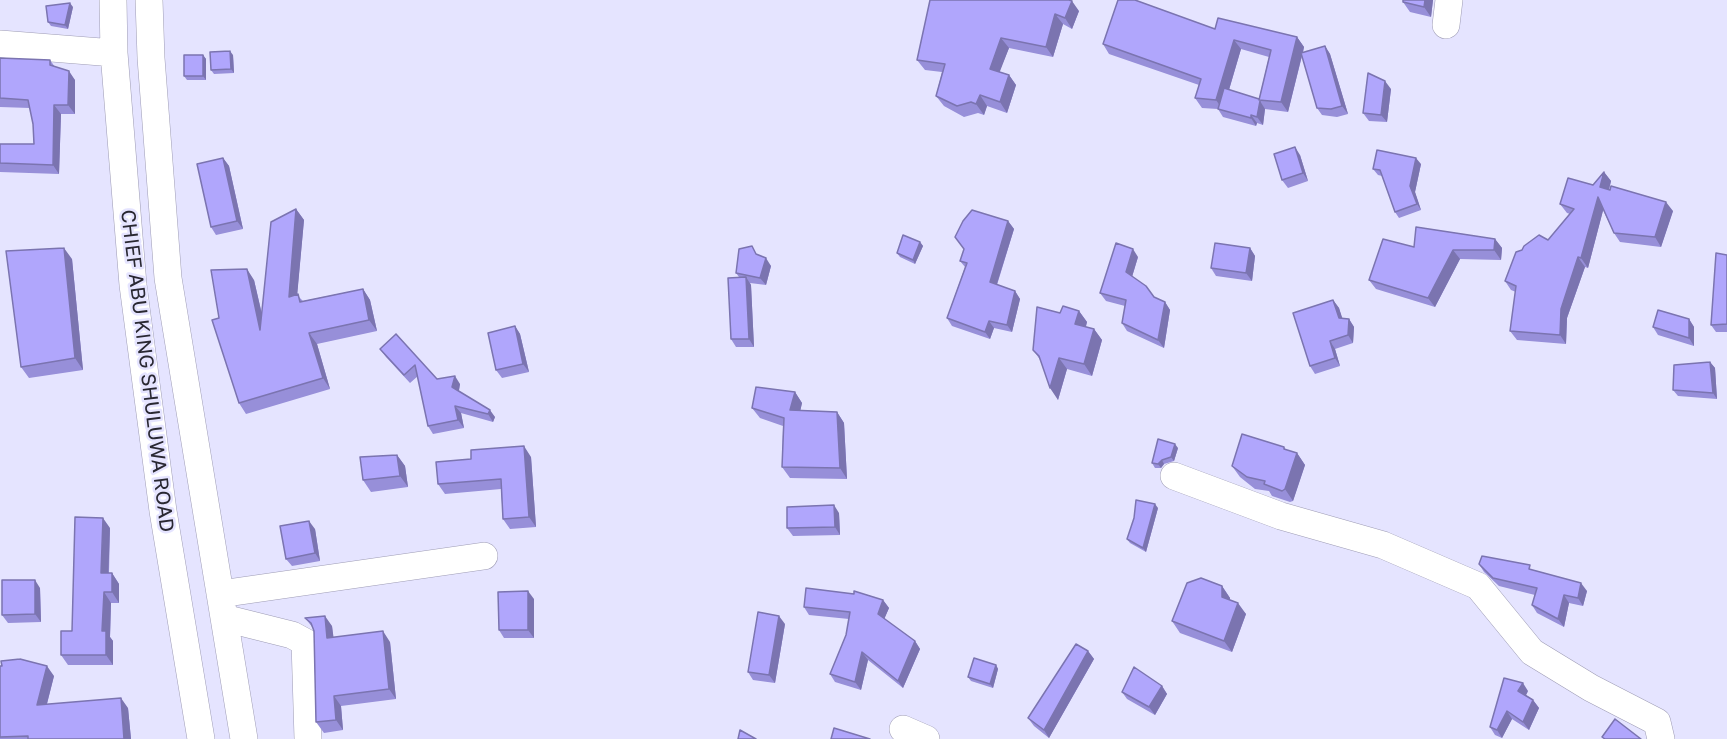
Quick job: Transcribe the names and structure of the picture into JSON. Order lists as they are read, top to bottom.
{
  "streets": {
    "street": ["CHIEF ABU KING SHULUWA ROAD"]
  }
}
